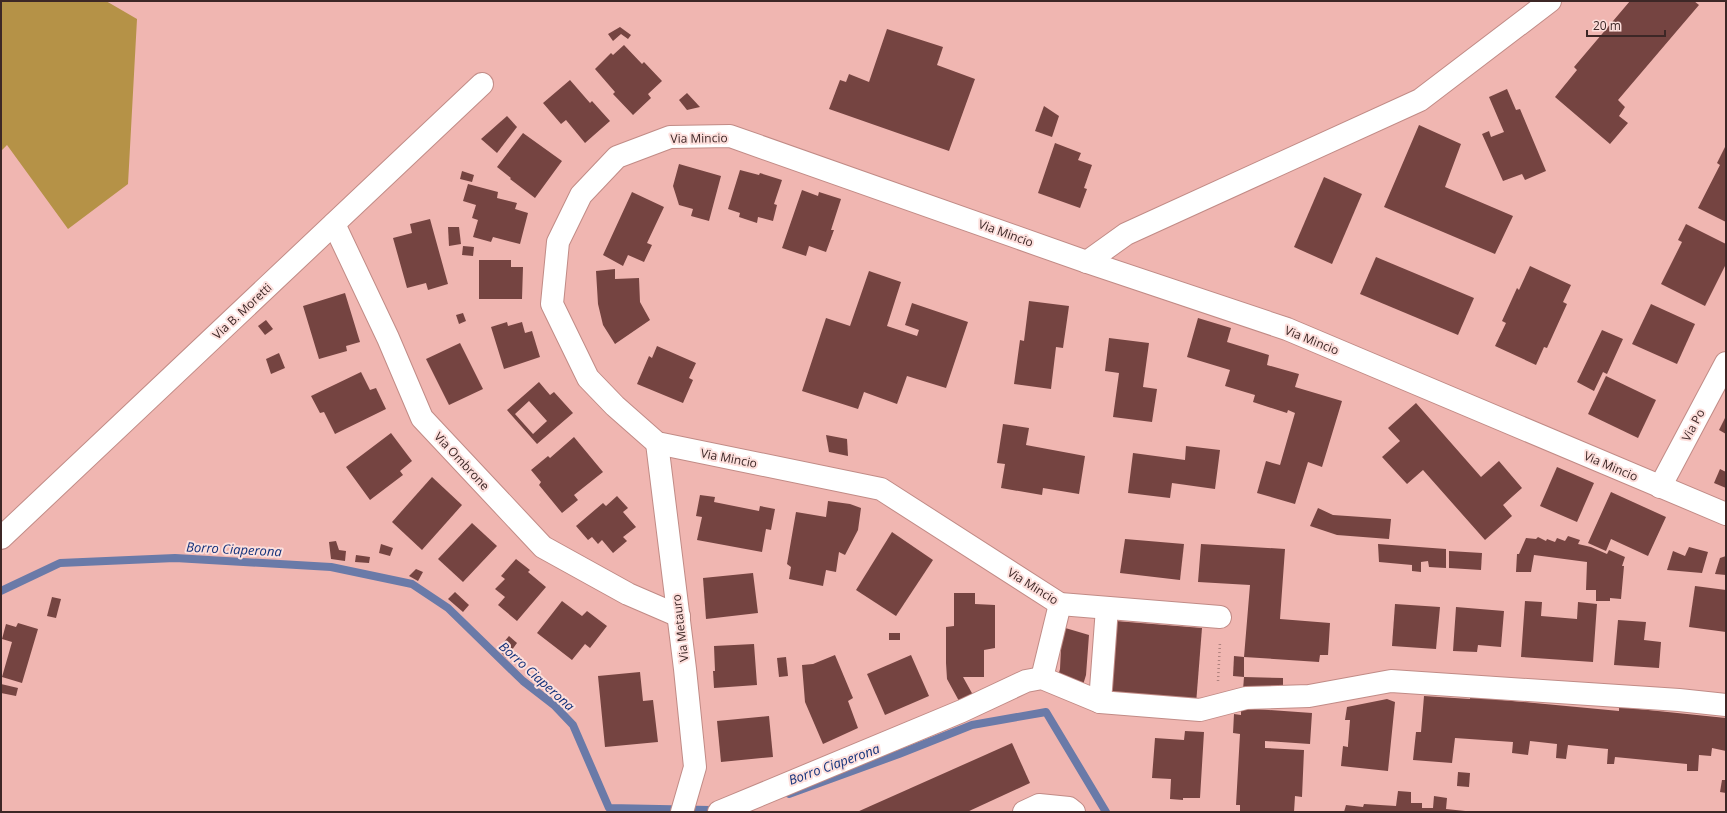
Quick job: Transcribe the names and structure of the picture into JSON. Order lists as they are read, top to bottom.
{
  "streets": {
    "street": [
      "Via Mincio",
      "Via B. Moretti",
      "Via Po",
      "Via Ombrone",
      "Via Metauro"
    ]
  },
  "crossings": [
    ["Via Mincio", "Via Po"],
    ["Via Mincio", "Via Metauro"],
    ["Via B. Moretti", "Via Ombrone"],
    ["Via Ombrone", "Via Metauro"]
  ],
  "water": ["Borro Ciaperona"],
  "scale_bar": "20 m"
}
